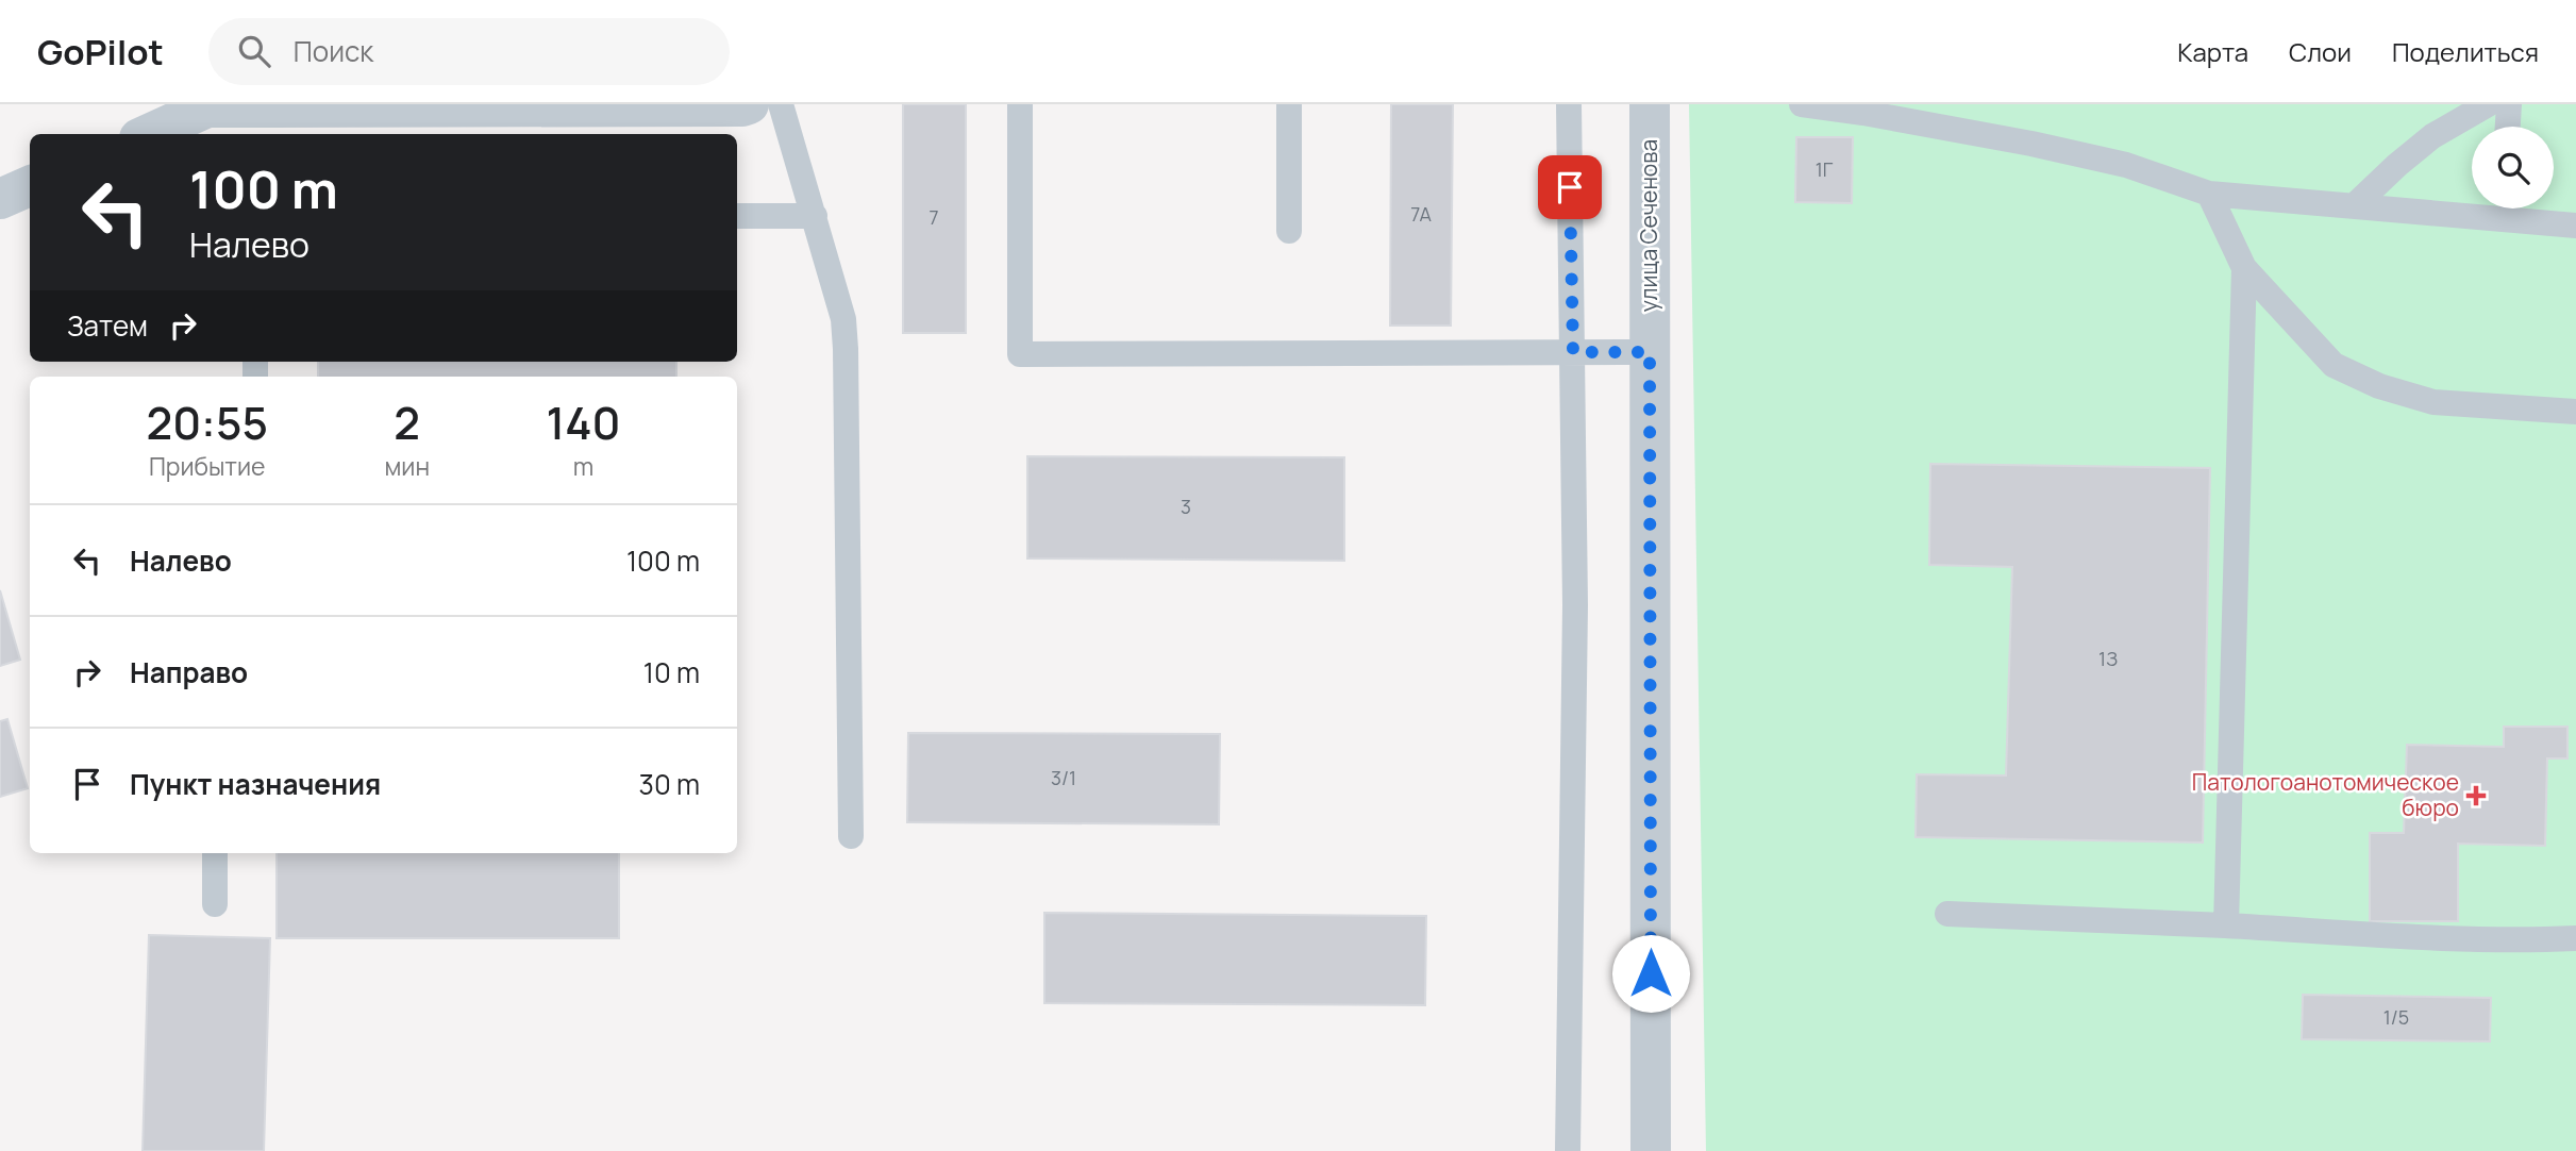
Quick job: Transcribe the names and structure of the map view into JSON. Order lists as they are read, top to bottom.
{
  "streets": {
    "street": ["улица Сеченова"]
  },
  "places": {
    "health": ["Патологоанотомическое бюро"]
  },
  "house_numbers": [
    "1Г",
    "7А",
    "7",
    "3",
    "1З",
    "3/1",
    "1/5"
  ],
  "page": {
    "header": "GoPilot",
    "search": "Поиск",
    "nav": ["Карта", "Слои", "Поделиться"],
    "turn": ["100 m", "Налево"],
    "then": "Затем",
    "eta": [
      "20:55",
      "Прибытие",
      "2",
      "мин",
      "140",
      "m"
    ],
    "list": [
      {
        "name": "Налево",
        "value": "100 m"
      },
      {
        "name": "Направо",
        "value": "10 m"
      },
      {
        "name": "Пункт назначения",
        "value": "30 m"
      }
    ]
  }
}
